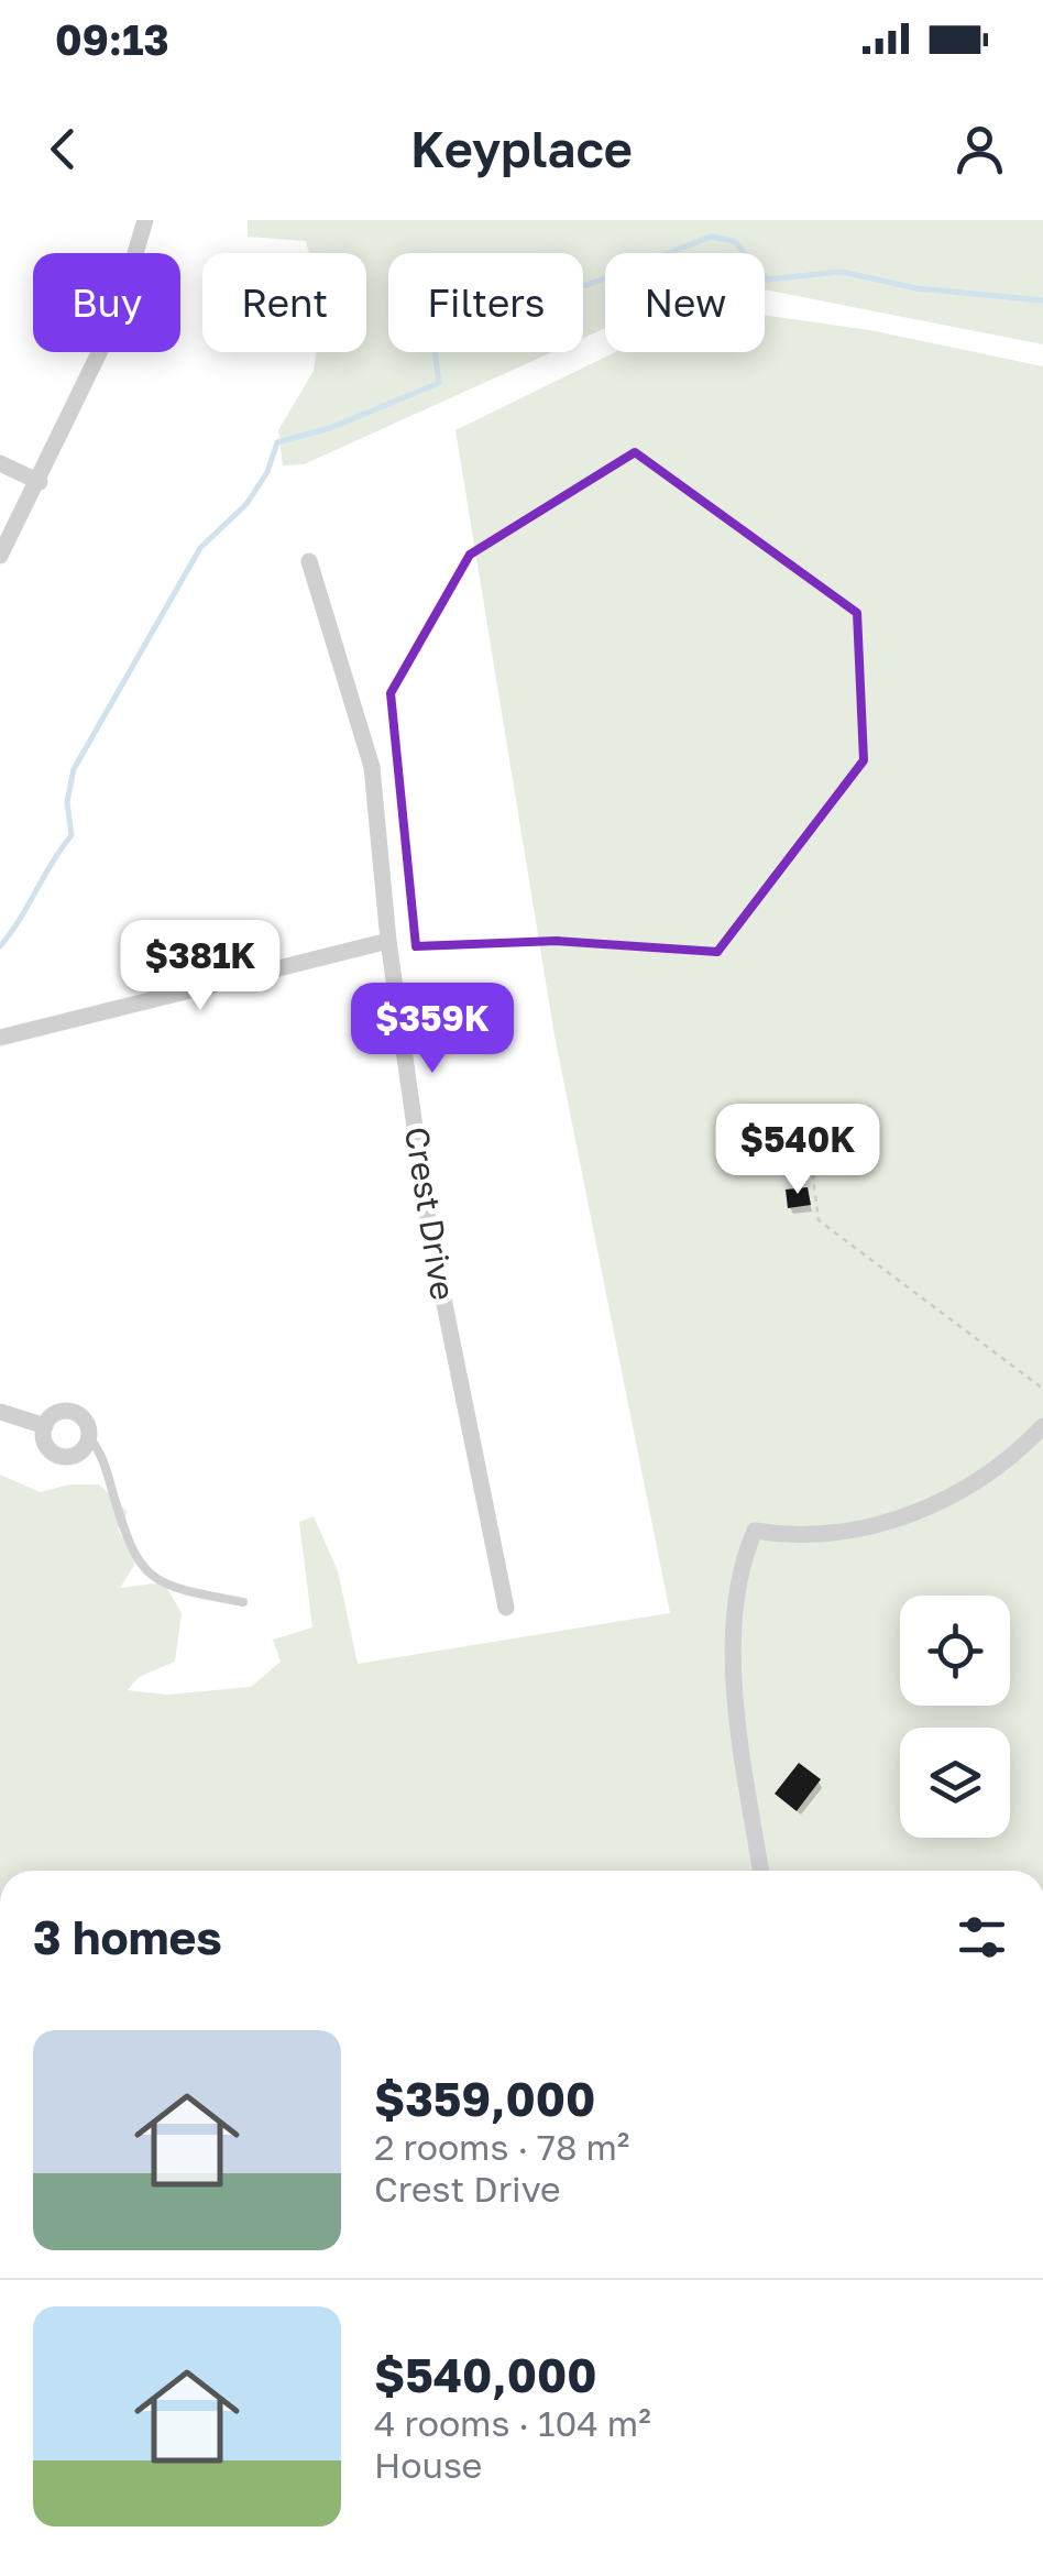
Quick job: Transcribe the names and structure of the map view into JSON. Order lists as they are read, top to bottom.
{
  "streets": {
    "street": ["Crest Drive"]
  },
  "page": {
    "status": "09:13",
    "header": "Keyplace",
    "chip": [
      "Buy",
      "Rent",
      "Filters",
      "New"
    ],
    "price": ["$381K", "$359K", "$540K"],
    "heading": "3 homes",
    "list": [
      {
        "name": "$359,000",
        "note": "2 rooms · 78 m² · Crest Drive"
      },
      {
        "name": "$540,000",
        "note": "4 rooms · 104 m² · House"
      }
    ]
  }
}
